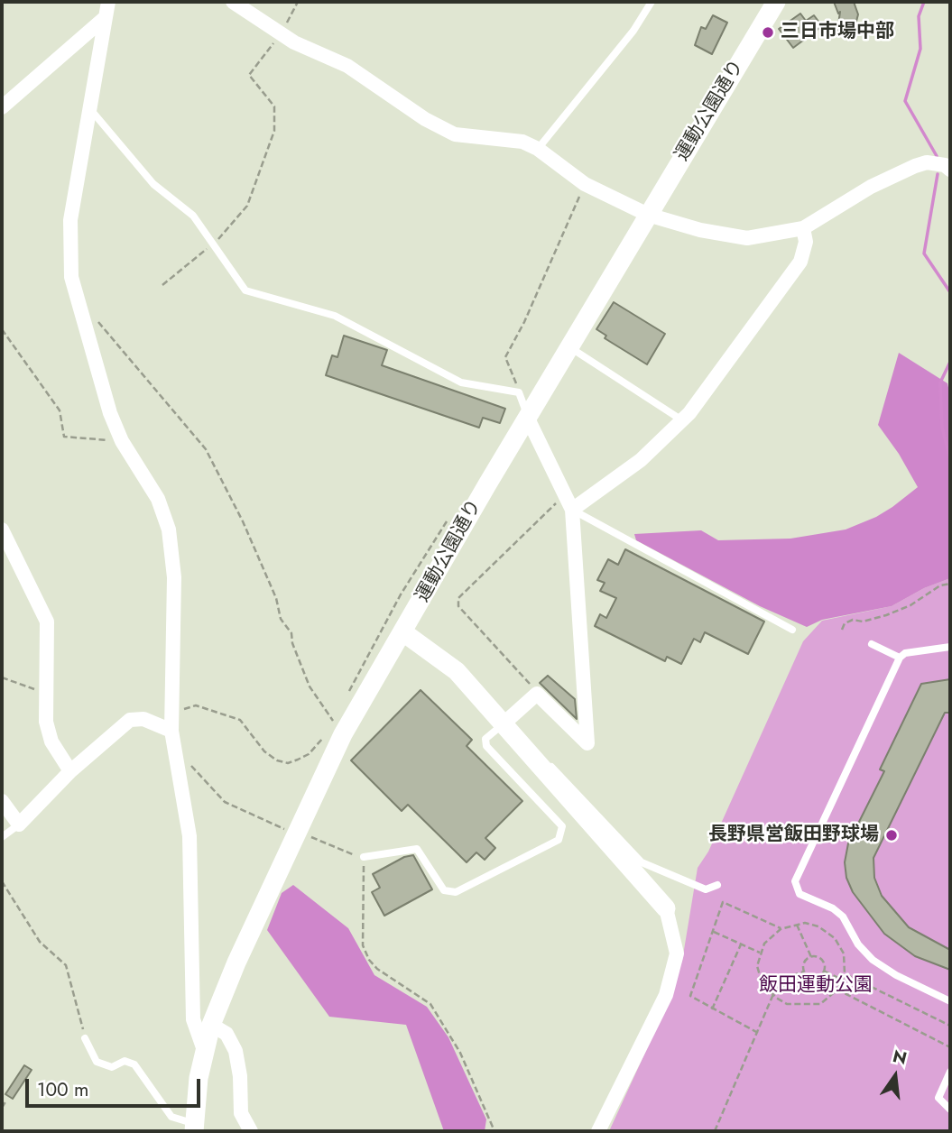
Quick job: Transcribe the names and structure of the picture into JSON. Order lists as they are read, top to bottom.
{
  "streets": {
    "street": ["運動公園通り"]
  },
  "parks": ["飯田運動公園"],
  "places": ["三日市場中部", "長野県営飯田野球場"],
  "scale_bar": "100 m",
  "north": "top"
}
